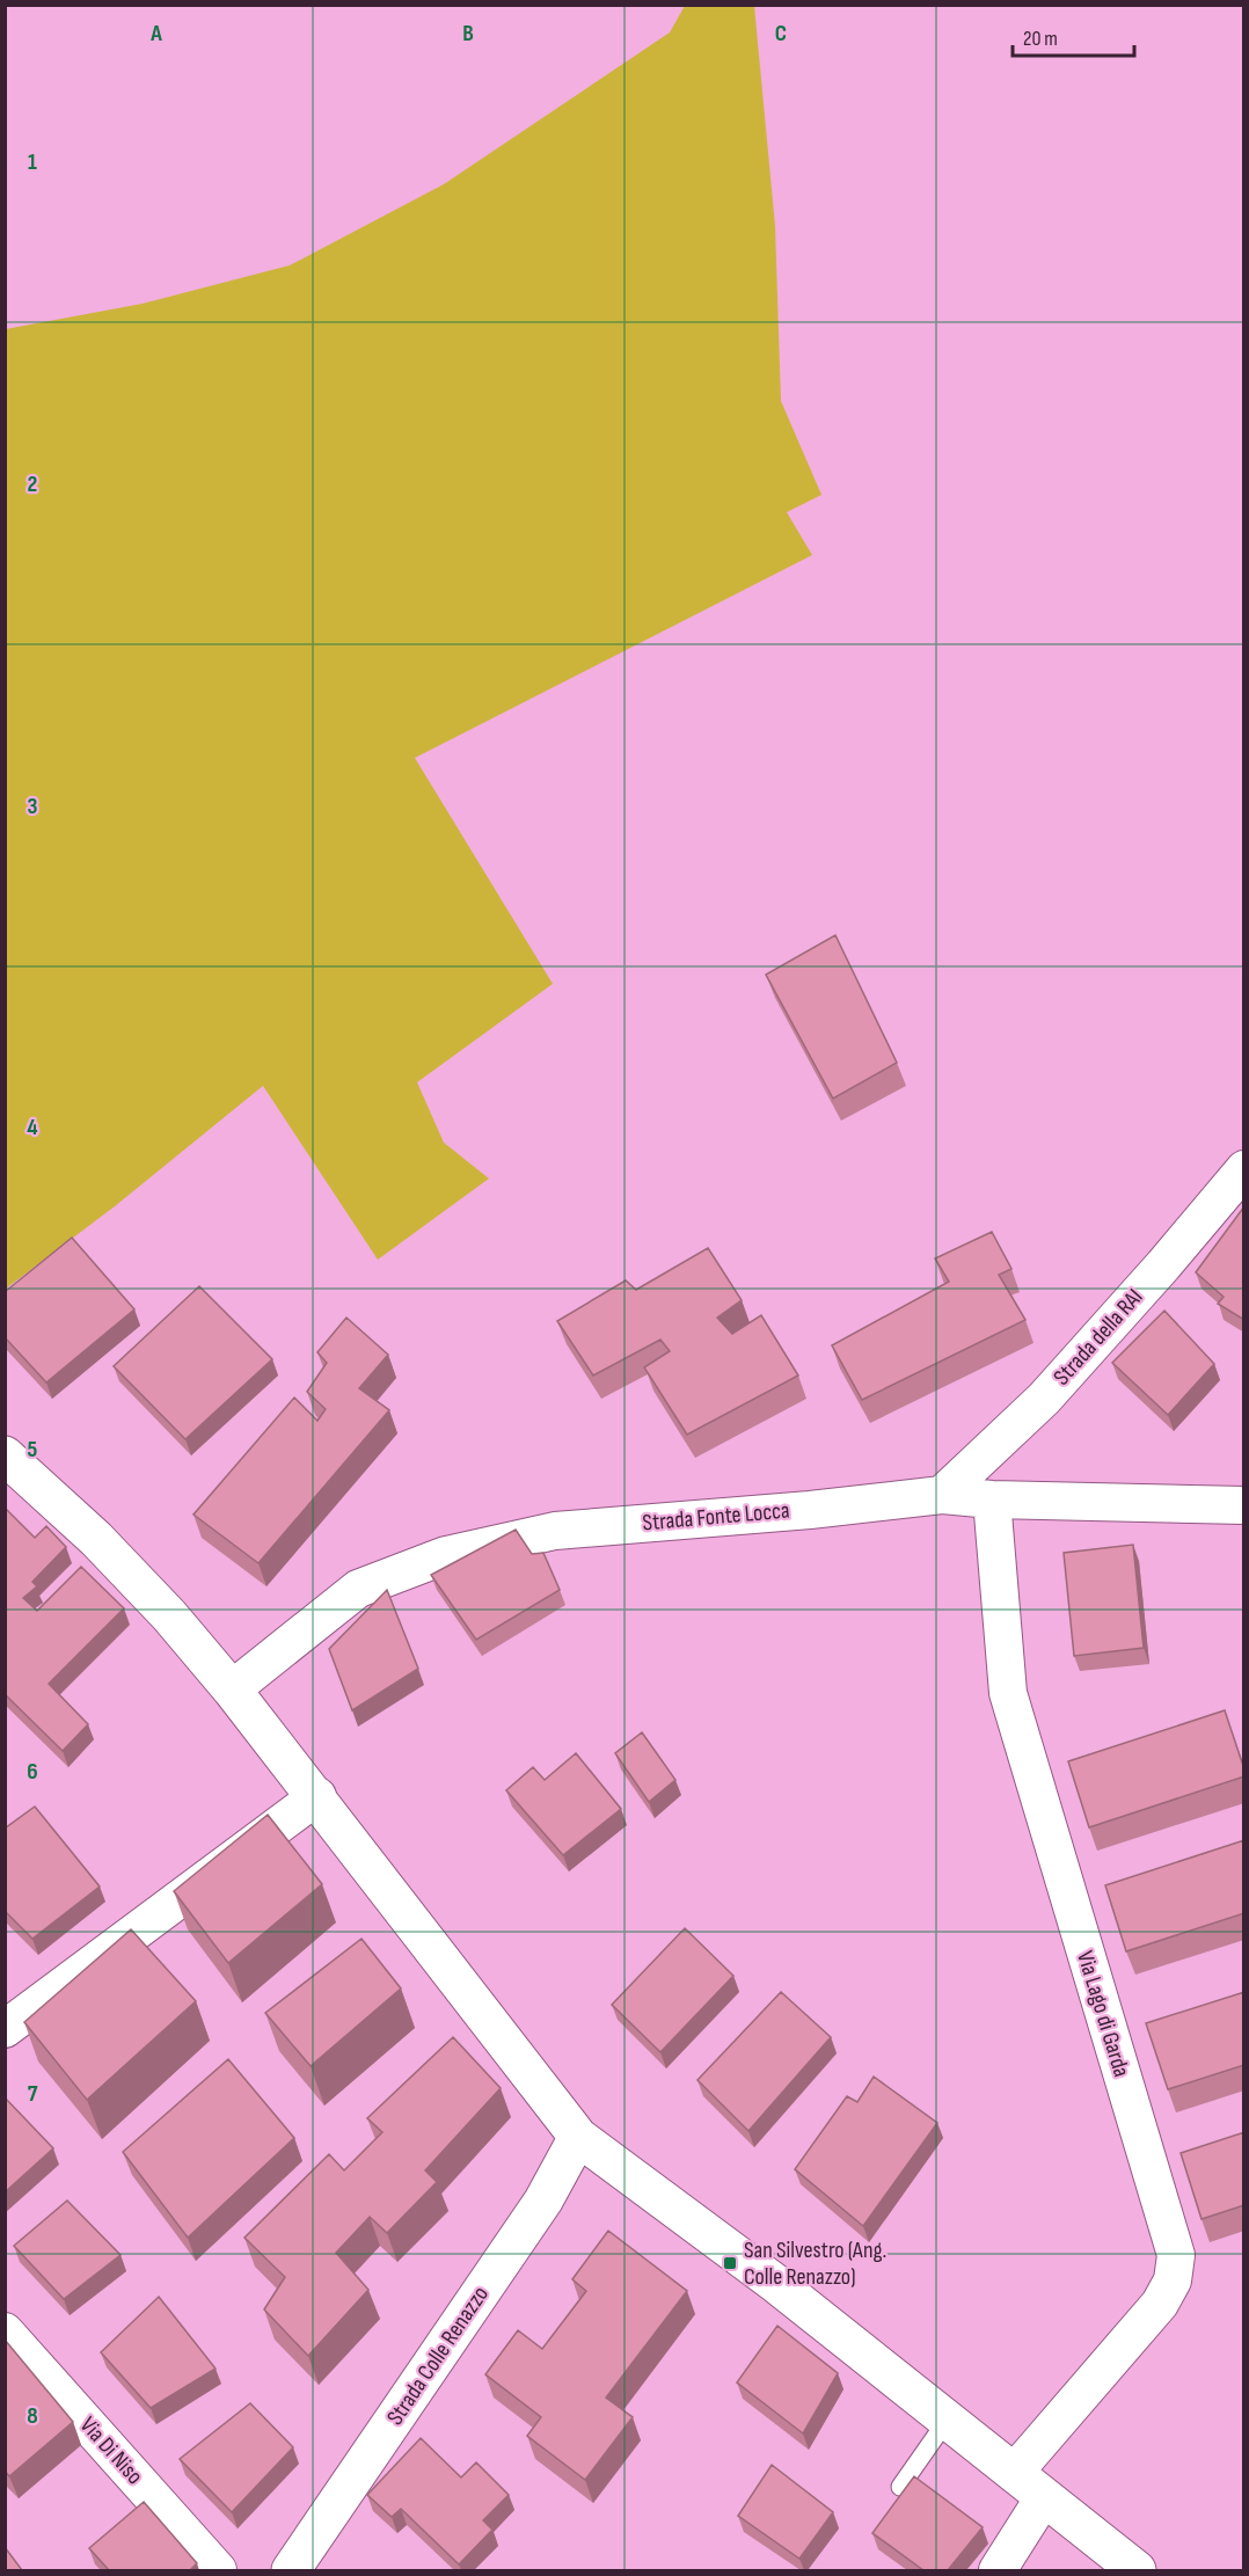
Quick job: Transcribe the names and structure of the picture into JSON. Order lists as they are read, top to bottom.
{
  "streets": {
    "street": [
      "Strada della RAI",
      "Strada Fonte Locca",
      "Via Lago di Garda",
      "Strada Colle Renazzo",
      "Via Di Niso"
    ]
  },
  "crossings": [
    ["Strada della RAI", "Strada Fonte Locca"],
    ["Strada Fonte Locca", "Via Lago di Garda"]
  ],
  "places": {
    "transit": ["San Silvestro (Ang. Colle Renazzo)"]
  },
  "scale_bar": "20 m",
  "grid": {
    "columns": ["A", "B", "C"],
    "rows": [
      "1",
      "2",
      "3",
      "4",
      "5",
      "6",
      "7",
      "8"
    ]
  }
}
